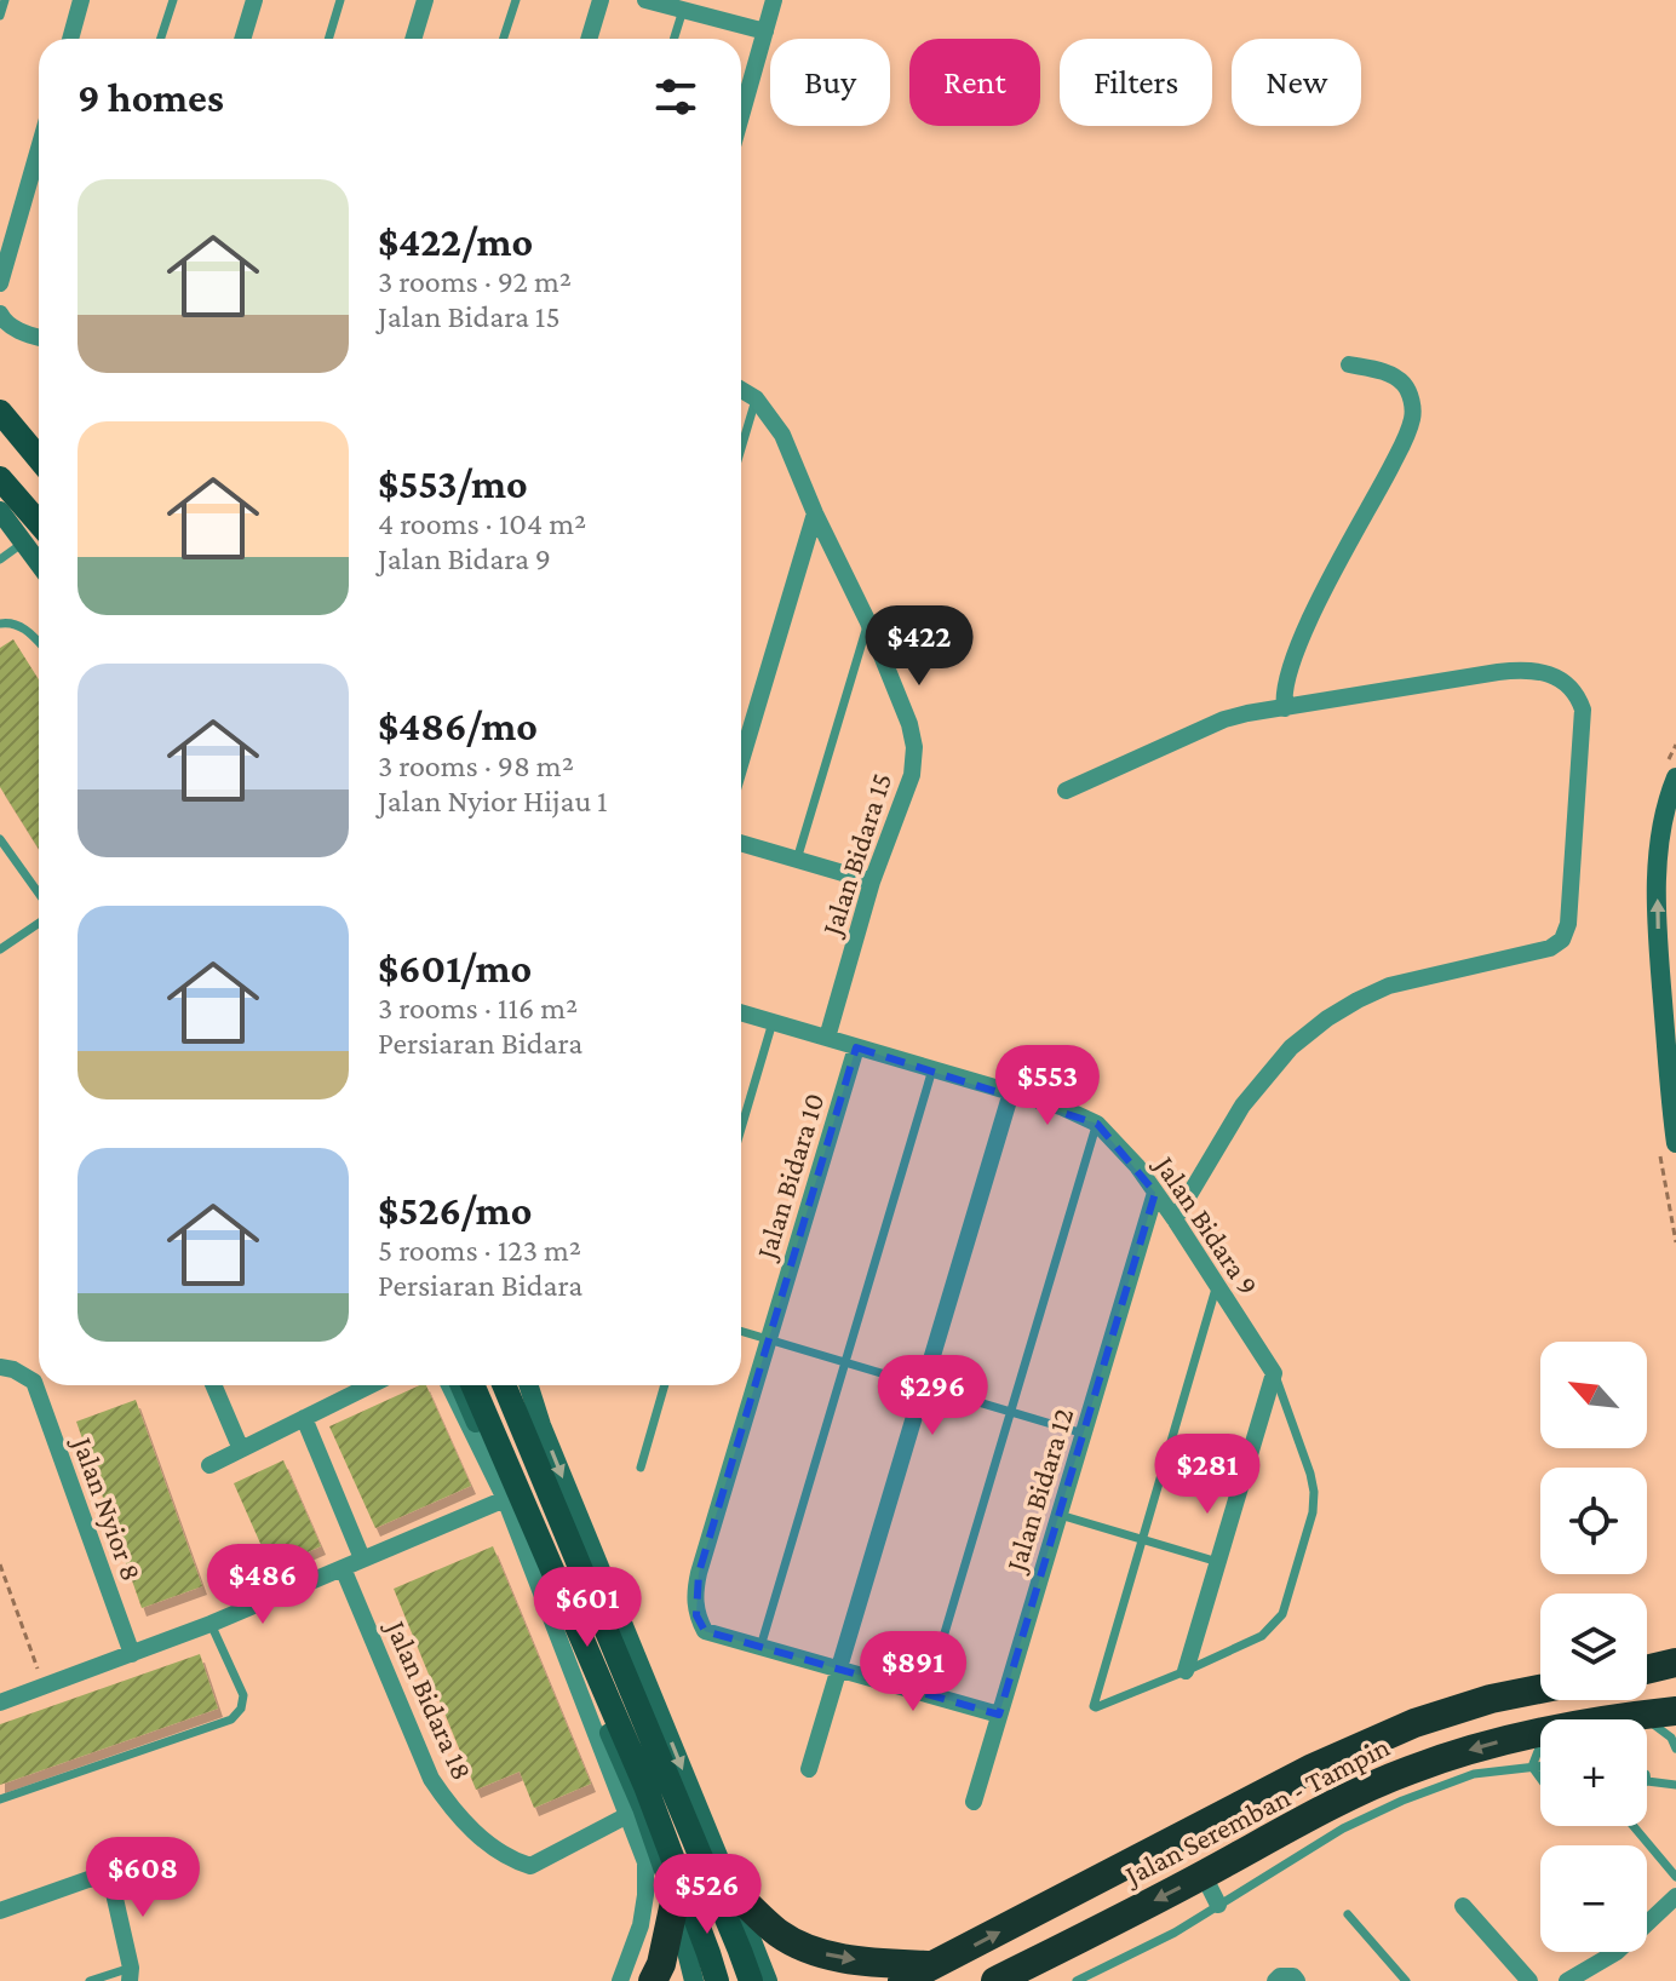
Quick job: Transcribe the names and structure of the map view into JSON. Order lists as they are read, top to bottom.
{
  "streets": {
    "highway": ["Jalan Seremban - Tampin"],
    "street": [
      "Jalan Bidara 15",
      "Jalan Bidara 10",
      "Jalan Bidara 9",
      "Jalan Bidara 12",
      "Jalan Nyior 8",
      "Jalan Bidara 18"
    ]
  },
  "crossings": [
    ["Jalan Bidara 15", "Jalan Bidara 9"],
    ["Jalan Bidara 10", "Jalan Bidara 9"],
    ["Jalan Bidara 10", "Jalan Bidara 12"],
    ["Jalan Bidara 9", "Jalan Bidara 12"]
  ],
  "north": "top left",
  "page": {
    "chip": [
      "Buy",
      "Rent",
      "Filters",
      "New"
    ],
    "heading": "9 homes",
    "list": [
      {
        "name": "$422/mo",
        "note": "3 rooms · 92 m² · Jalan Bidara 15"
      },
      {
        "name": "$553/mo",
        "note": "4 rooms · 104 m² · Jalan Bidara 9"
      },
      {
        "name": "$486/mo",
        "note": "3 rooms · 98 m² · Jalan Nyior Hijau 1"
      },
      {
        "name": "$601/mo",
        "note": "3 rooms · 116 m² · Persiaran Bidara"
      },
      {
        "name": "$526/mo",
        "note": "5 rooms · 123 m² · Persiaran Bidara"
      }
    ],
    "price": [
      "$422",
      "$553",
      "$296",
      "$281",
      "$486",
      "$601",
      "$891",
      "$608",
      "$526"
    ],
    "map_buttons": ["+", "−"]
  }
}
